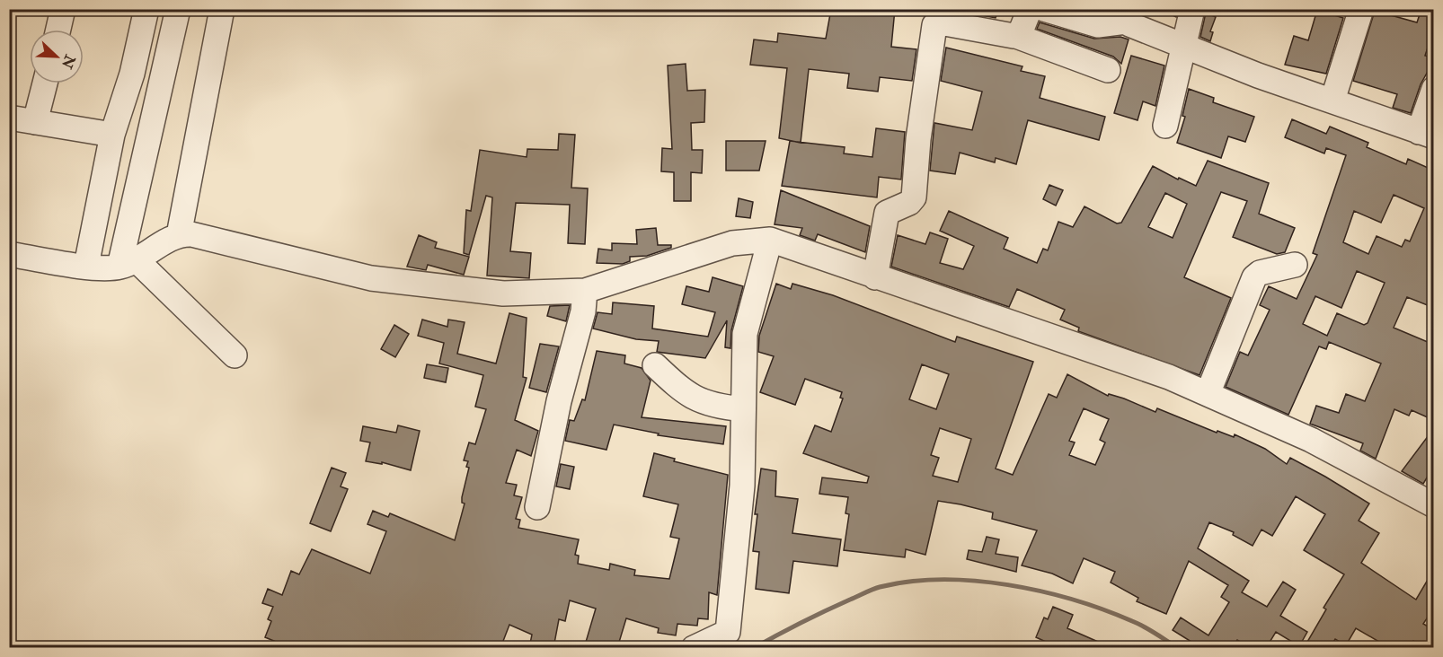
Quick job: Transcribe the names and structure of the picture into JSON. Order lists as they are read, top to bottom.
{
  "north": "bottom right"
}
